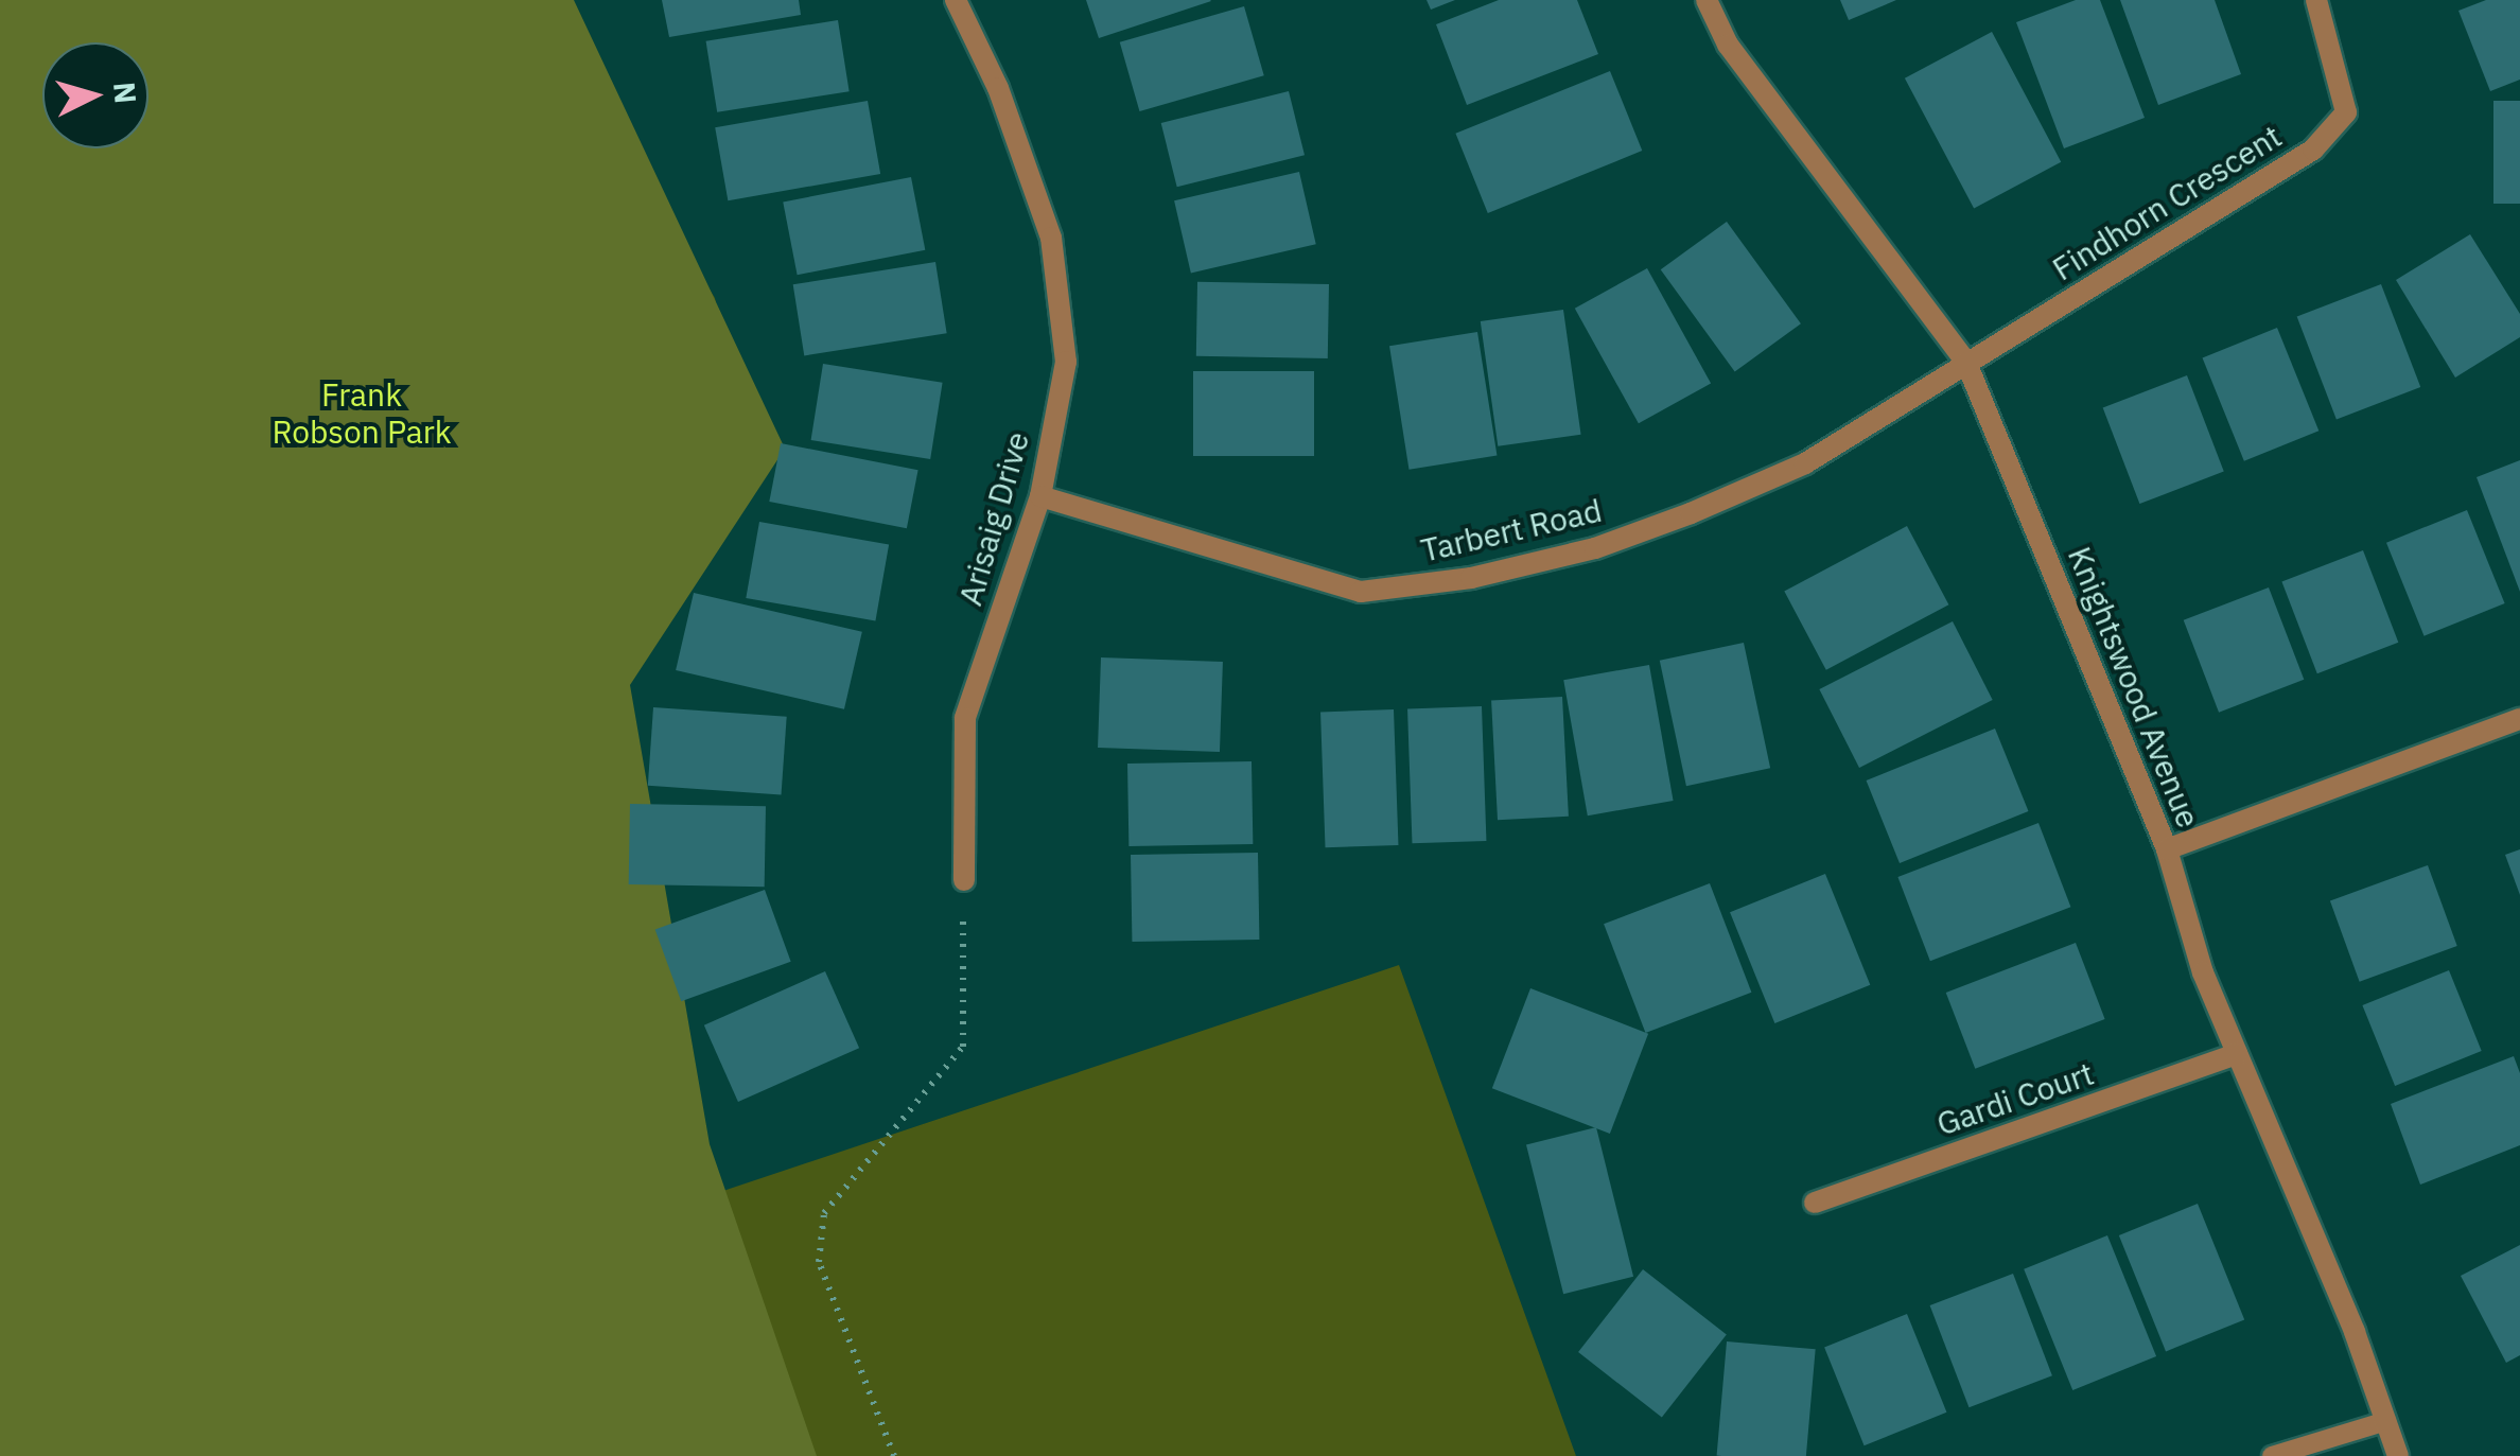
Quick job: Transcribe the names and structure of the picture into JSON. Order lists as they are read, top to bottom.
{
  "streets": {
    "street": [
      "Findhorn Crescent",
      "Arisaig Drive",
      "Tarbert Road",
      "Knightswood Avenue",
      "Gardi Court"
    ]
  },
  "crossings": [
    ["Findhorn Crescent", "Tarbert Road"],
    ["Findhorn Crescent", "Knightswood Avenue"],
    ["Arisaig Drive", "Tarbert Road"],
    ["Tarbert Road", "Knightswood Avenue"],
    ["Knightswood Avenue", "Gardi Court"]
  ],
  "parks": ["Frank Robson Park"],
  "north": "right"
}
